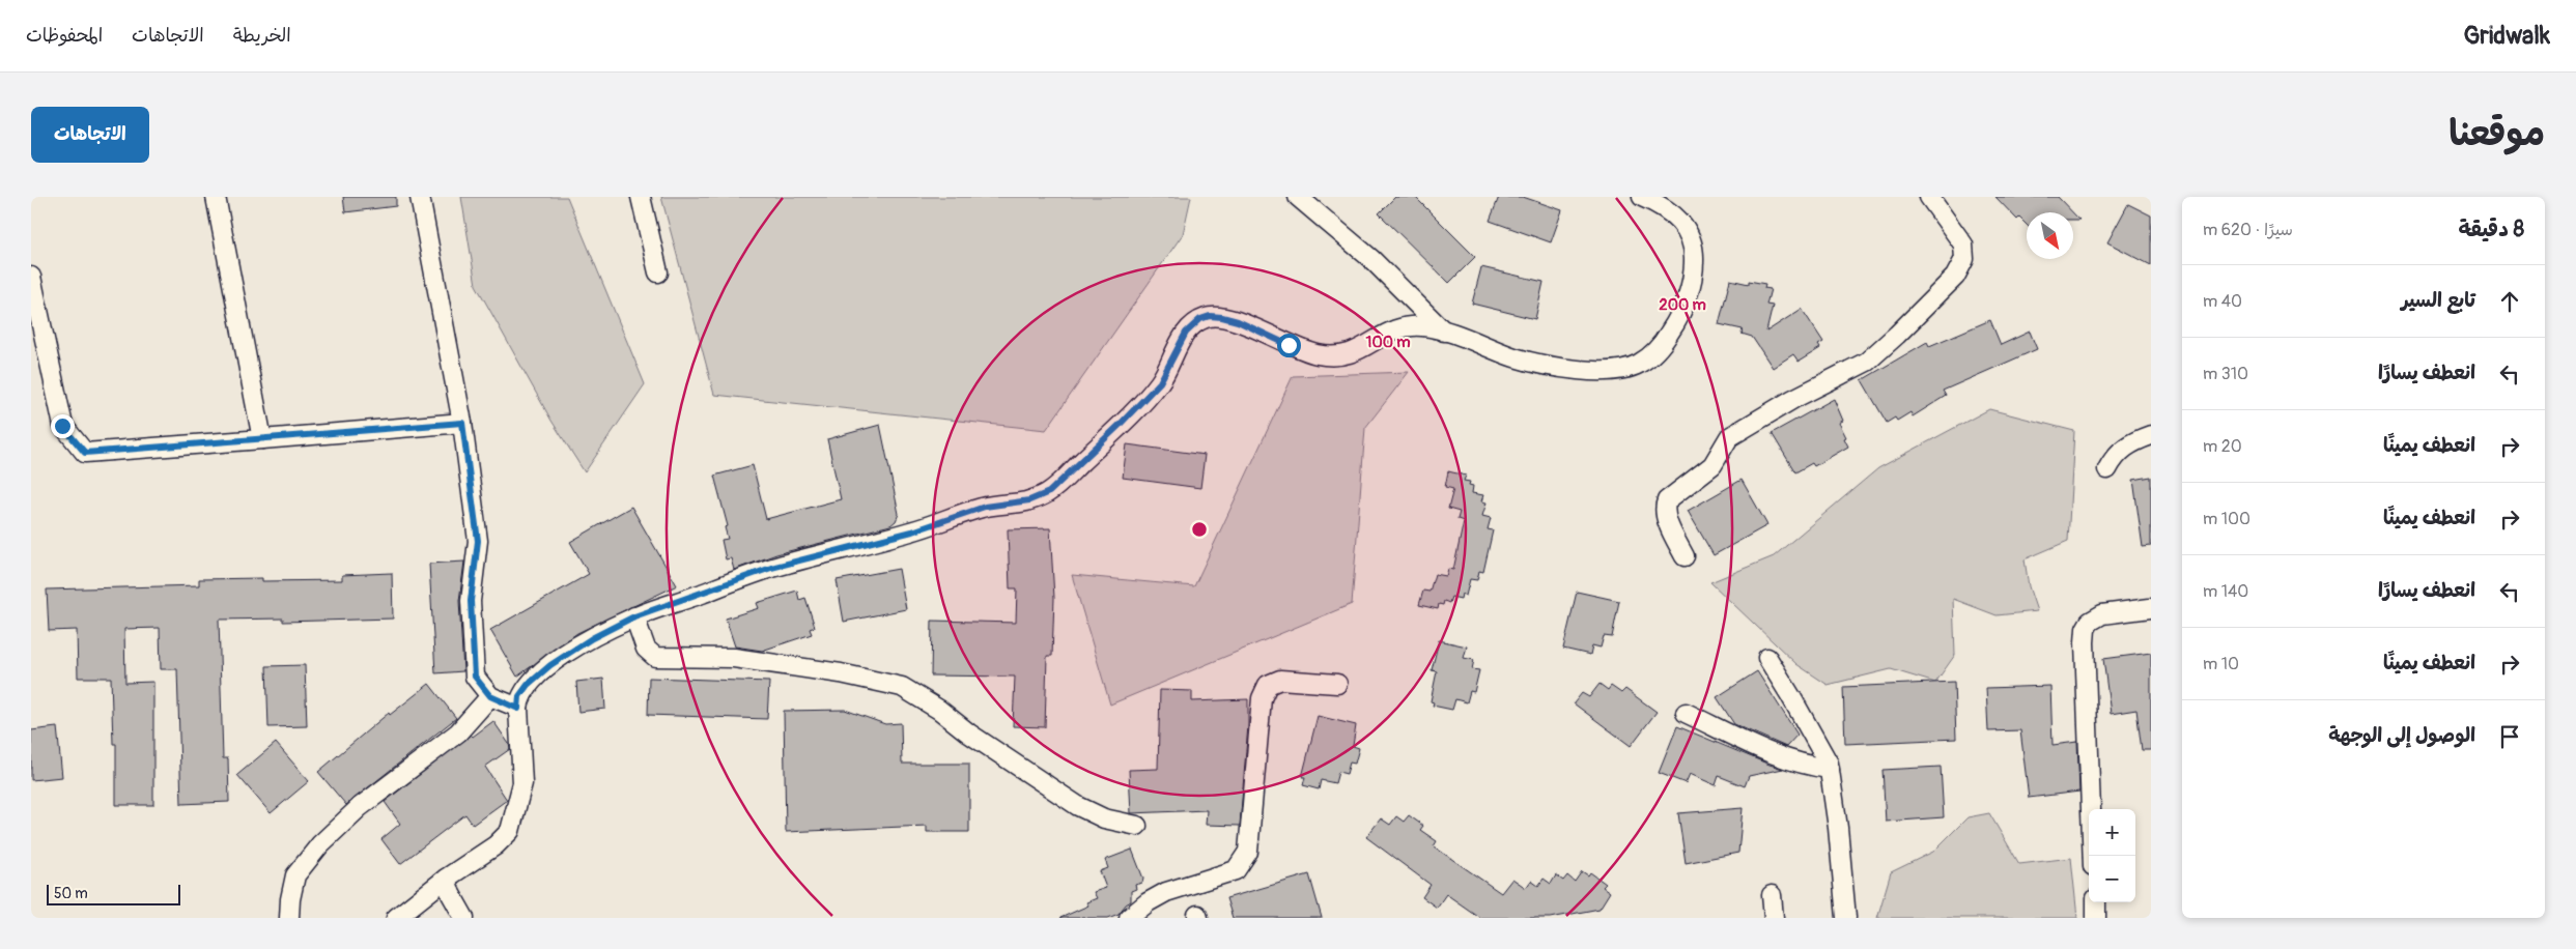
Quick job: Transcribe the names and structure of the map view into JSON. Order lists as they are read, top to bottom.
{
  "scale_bar": "50 m",
  "north": "bottom right",
  "page": {
    "header": "Gridwalk",
    "nav": ["الخريطة", "الاتجاهات", "المحفوظات"],
    "title": "موقعنا",
    "buttons": "الاتجاهات",
    "heading": ["8 دقيقة", "سيرًا · 620 m"],
    "list": [
      ["تابع السير", "40 m"],
      ["انعطف يسارًا", "310 m"],
      ["انعطف يمينًا", "20 m"],
      ["انعطف يمينًا", "100 m"],
      ["انعطف يسارًا", "140 m"],
      ["انعطف يمينًا", "10 m"],
      "الوصول إلى الوجهة"
    ],
    "map_buttons": ["+", "−"],
    "scale": "50 m"
  },
  "rings": ["200 m", "100 m"]
}
